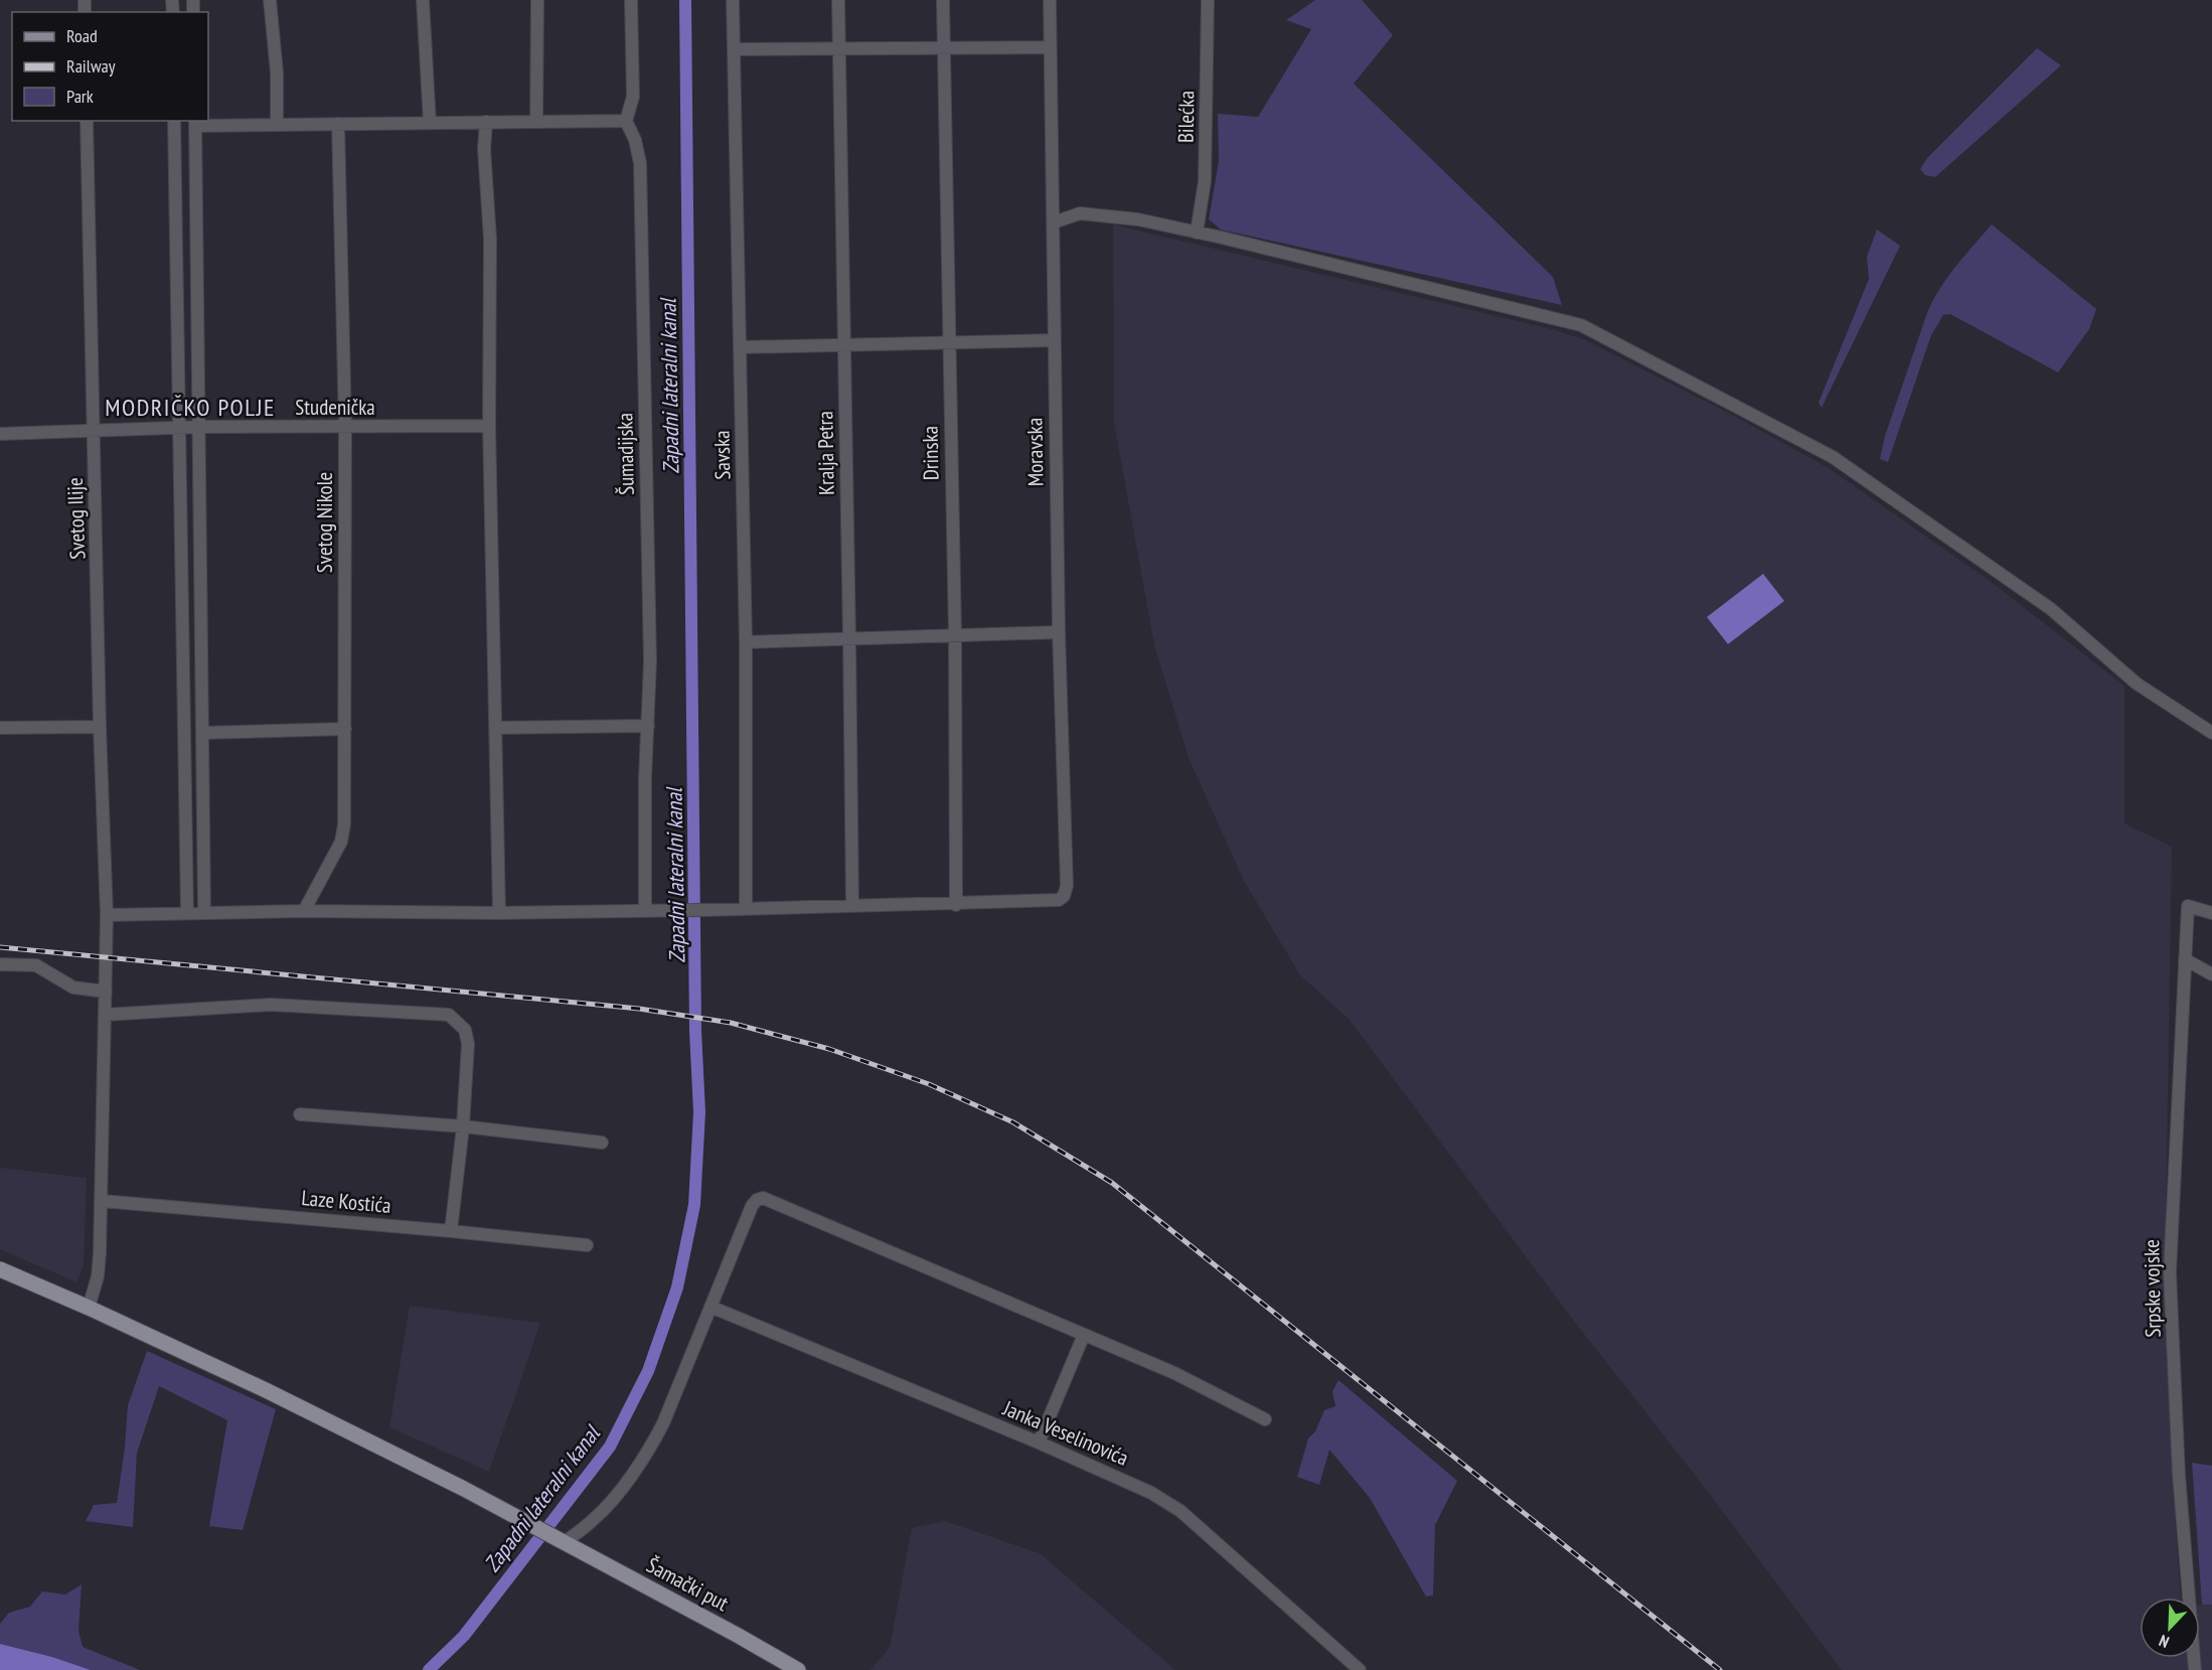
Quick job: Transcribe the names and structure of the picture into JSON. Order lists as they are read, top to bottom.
{
  "streets": {
    "main road": ["Šamački put"],
    "street": [
      "Bilećka",
      "Studenička",
      "Moravska",
      "Kralja Petra",
      "Drinska",
      "Šumadijska",
      "Savska",
      "Svetog Ilije",
      "Svetog Nikole",
      "Laze Kostića",
      "Srpske vojske",
      "Janka Veselinovića"
    ]
  },
  "crossings": [
    ["Studenička", "Svetog Ilije"],
    ["Studenička", "Svetog Nikole"],
    ["Moravska", "Drinska"],
    ["Svetog Ilije", "Laze Kostića"],
    ["Svetog Ilije", "Šamački put"]
  ],
  "districts": ["MODRIČKO POLJE"],
  "water": ["Zapadni lateralni kanal"],
  "legend": ["Road", "Railway", "Park"],
  "north": "bottom left"
}
